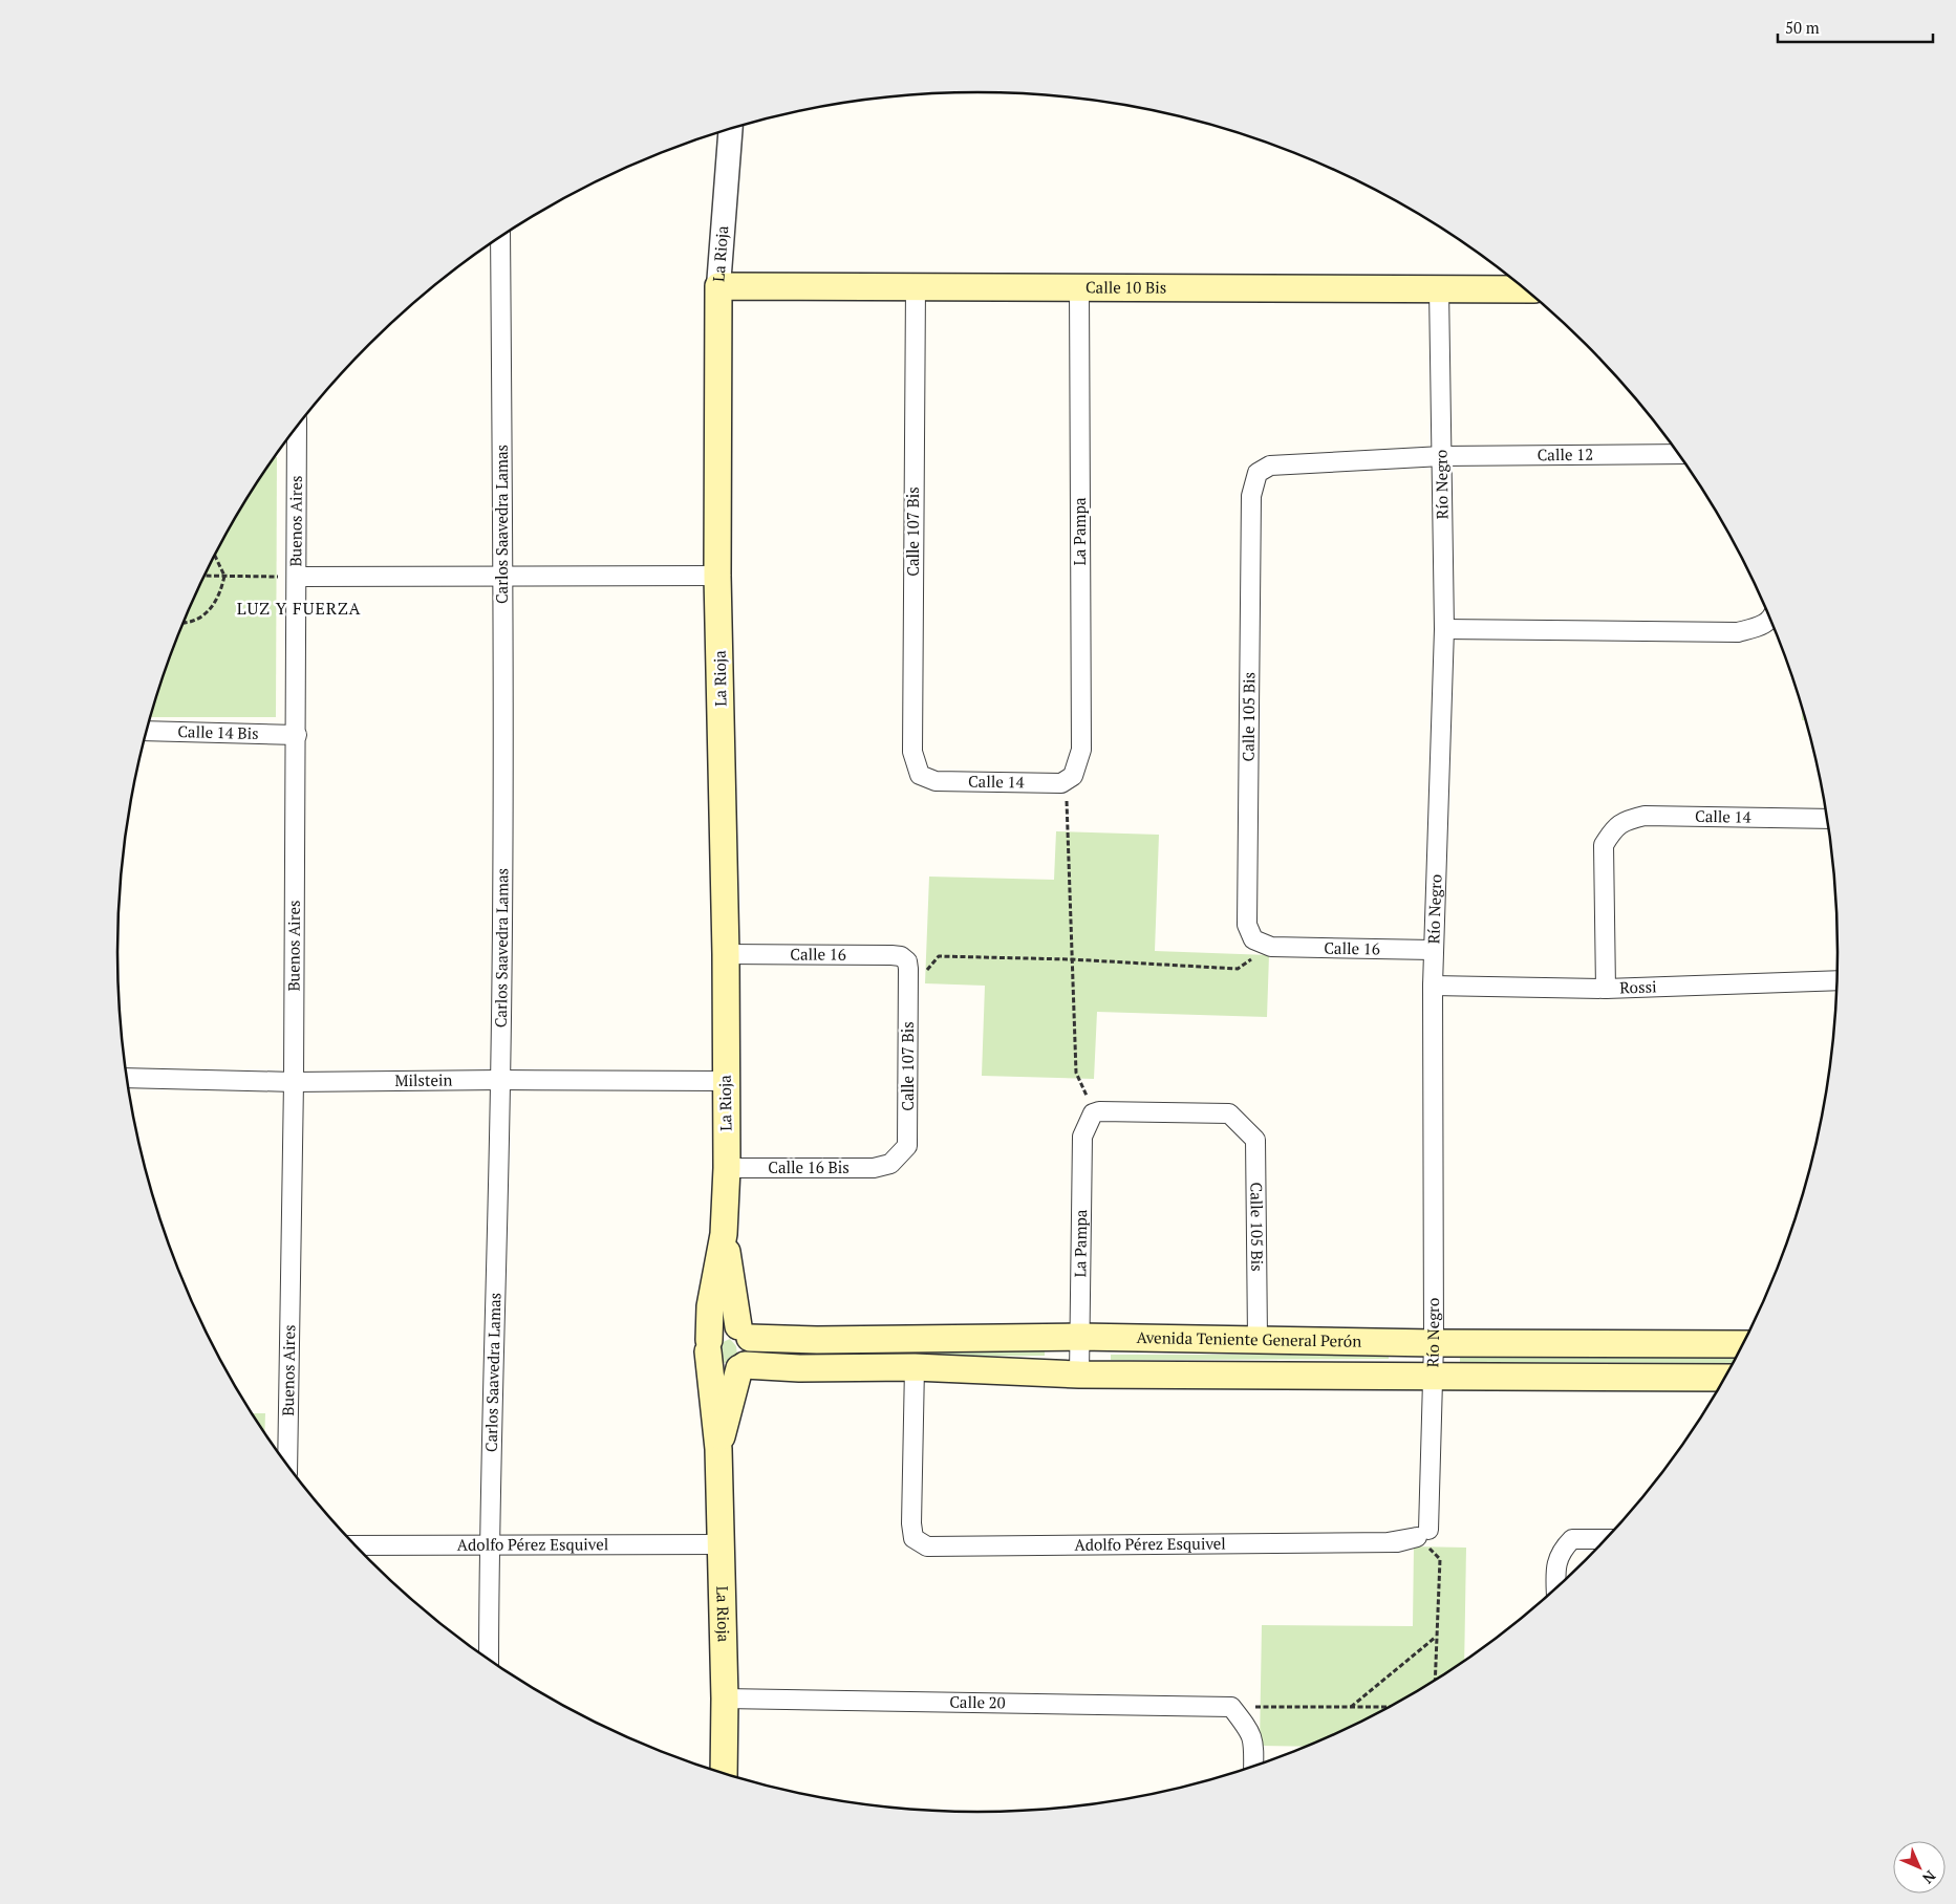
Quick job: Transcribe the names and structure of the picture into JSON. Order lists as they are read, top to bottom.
{
  "streets": {
    "main road": ["La Rioja", "Calle 10 Bis", "Avenida Teniente General Perón"],
    "street": [
      "Calle 12",
      "Río Negro",
      "Buenos Aires",
      "Carlos Saavedra Lamas",
      "Calle 107 Bis",
      "La Pampa",
      "Calle 105 Bis",
      "Calle 14 Bis",
      "Calle 14",
      "Calle 16",
      "Rossi",
      "Milstein",
      "Calle 16 Bis",
      "Adolfo Pérez Esquivel",
      "Calle 20"
    ]
  },
  "crossings": [
    ["La Rioja", "Calle 10 Bis"],
    ["La Rioja", "Calle 16"],
    ["La Rioja", "Milstein"],
    ["La Rioja", "Calle 16 Bis"],
    ["La Rioja", "Avenida Teniente General Perón"],
    ["La Rioja", "Adolfo Pérez Esquivel"],
    ["La Rioja", "Calle 20"],
    ["Calle 10 Bis", "Río Negro"],
    ["Calle 10 Bis", "Calle 107 Bis"],
    ["Calle 10 Bis", "La Pampa"],
    ["Calle 12", "Río Negro"],
    ["Calle 12", "Calle 105 Bis"],
    ["Río Negro", "Calle 16"],
    ["Río Negro", "Rossi"],
    ["Río Negro", "Avenida Teniente General Perón"],
    ["Río Negro", "Adolfo Pérez Esquivel"],
    ["Buenos Aires", "Calle 14 Bis"],
    ["Buenos Aires", "Milstein"],
    ["Carlos Saavedra Lamas", "Milstein"],
    ["Carlos Saavedra Lamas", "Adolfo Pérez Esquivel"],
    ["Calle 107 Bis", "Calle 14"],
    ["Calle 107 Bis", "Calle 16"],
    ["Calle 107 Bis", "Calle 16 Bis"],
    ["La Pampa", "Calle 105 Bis"],
    ["La Pampa", "Calle 14"],
    ["La Pampa", "Avenida Teniente General Perón"],
    ["Calle 105 Bis", "Calle 16"],
    ["Calle 105 Bis", "Avenida Teniente General Perón"],
    ["Calle 14", "Rossi"]
  ],
  "districts": ["LUZ Y FUERZA"],
  "scale_bar": "50 m",
  "north": "bottom right"
}
